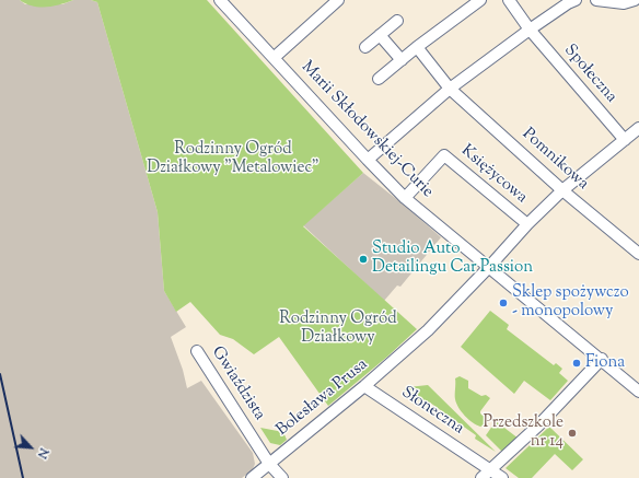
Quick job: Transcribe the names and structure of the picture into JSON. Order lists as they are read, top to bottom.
{
  "streets": {
    "street": [
      "Społeczna",
      "Marii Skłodowskiej-Curie",
      "Pomnikowa",
      "Księżycowa",
      "Gwiaździsta",
      "Bolesława Prusa",
      "Słoneczna"
    ]
  },
  "crossings": [
    ["Społeczna", "Bolesława Prusa"],
    ["Marii Skłodowskiej-Curie", "Księżycowa"],
    ["Marii Skłodowskiej-Curie", "Bolesława Prusa"],
    ["Pomnikowa", "Bolesława Prusa"],
    ["Księżycowa", "Bolesława Prusa"],
    ["Gwiaździsta", "Bolesława Prusa"],
    ["Bolesława Prusa", "Słoneczna"]
  ],
  "parks": ["Rodzinny Ogród Działkowy \"Metalowiec\"", "Rodzinny Ogród Działkowy"],
  "places": [
    "Studio Auto Detailingu Car Passion",
    "Sklep spożywczo - monopolowy",
    "Fiona",
    "Przedszkole nr 14"
  ],
  "north": "bottom right"
}
